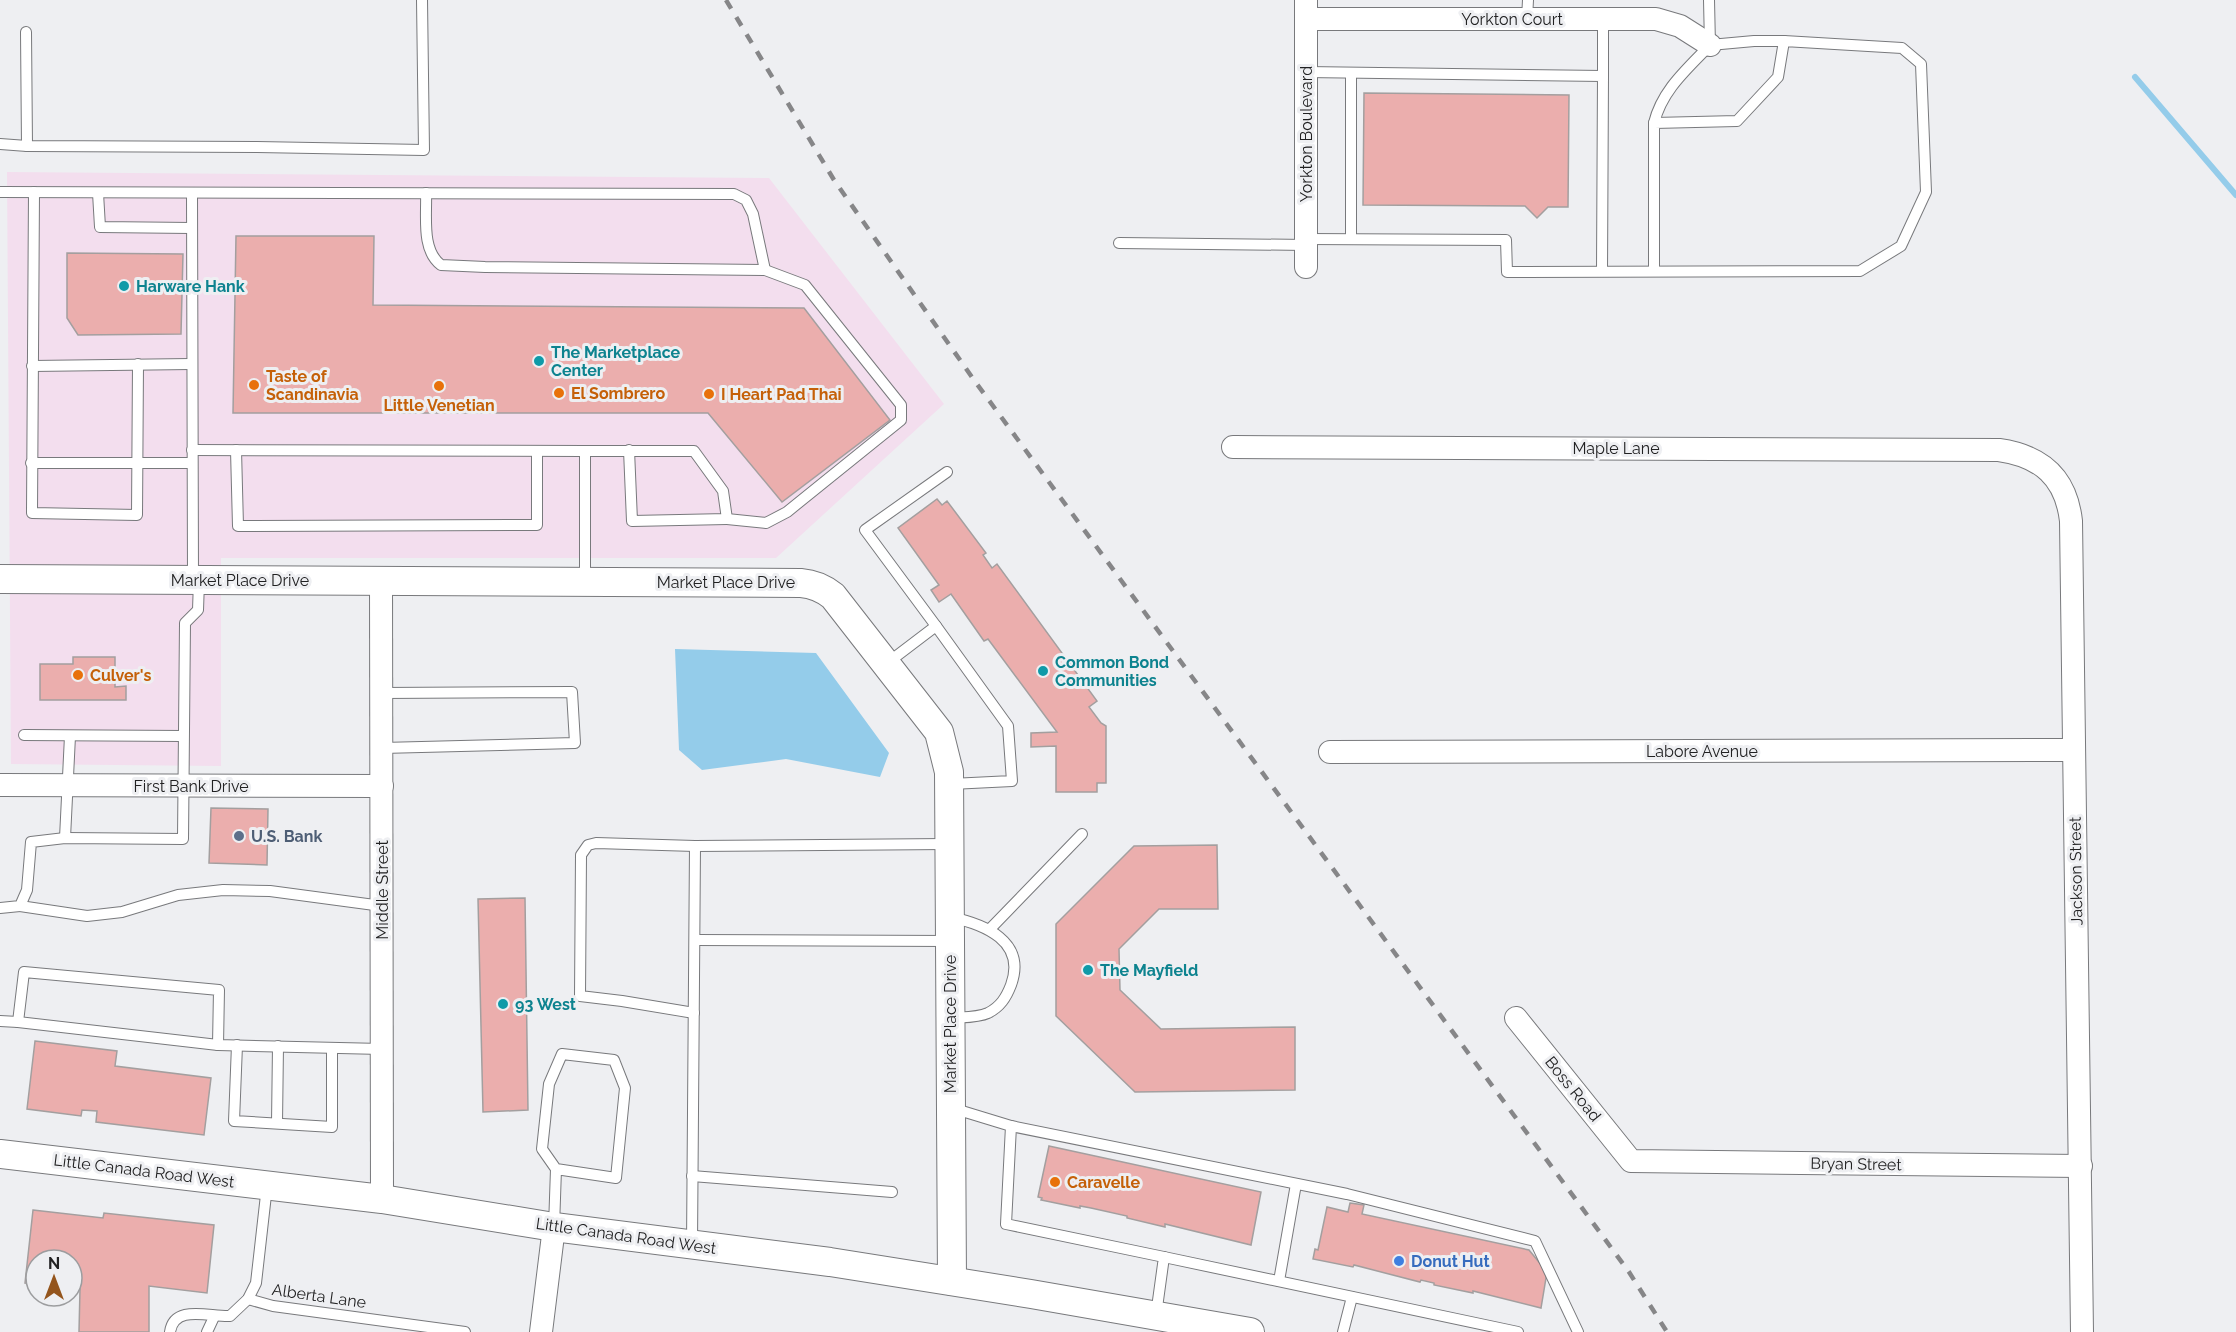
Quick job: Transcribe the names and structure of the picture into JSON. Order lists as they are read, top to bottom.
{
  "streets": {
    "street": [
      "Yorkton Court",
      "Yorkton Boulevard",
      "Maple Lane",
      "Market Place Drive",
      "Labore Avenue",
      "First Bank Drive",
      "Jackson Street",
      "Middle Street",
      "Boss Road",
      "Bryan Street",
      "Little Canada Road West"
    ],
    "lane": ["Alberta Lane"]
  },
  "crossings": [
    ["Yorkton Court", "Yorkton Boulevard"],
    ["Maple Lane", "Jackson Street"],
    ["Market Place Drive", "Middle Street"],
    ["Market Place Drive", "Little Canada Road West"],
    ["Labore Avenue", "Jackson Street"],
    ["First Bank Drive", "Middle Street"],
    ["Jackson Street", "Bryan Street"],
    ["Middle Street", "Little Canada Road West"],
    ["Boss Road", "Bryan Street"],
    ["Little Canada Road West", "Alberta Lane"]
  ],
  "places": [
    "Harware Hank",
    "The Marketplace Center",
    "Taste of Scandinavia",
    "Little Venetian",
    "El Sombrero",
    "I Heart Pad Thai",
    "Common Bond Communities",
    "Culver's",
    "U.S. Bank",
    "The Mayfield",
    "93 West",
    "Caravelle",
    "Donut Hut"
  ],
  "north": "top"
}
